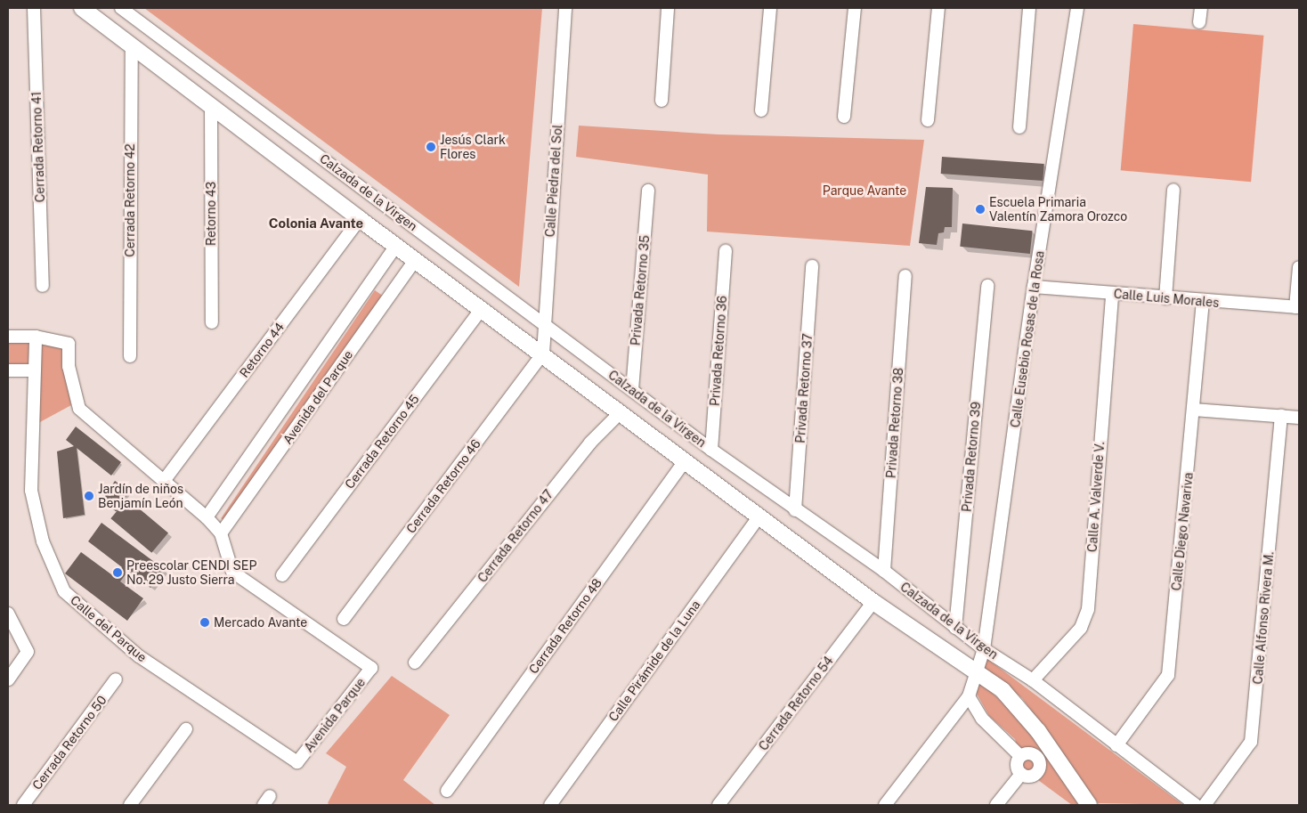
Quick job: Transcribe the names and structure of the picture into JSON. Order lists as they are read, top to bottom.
{
  "streets": {
    "main road": ["Calzada de la Virgen"],
    "street": [
      "Cerrada Retorno 41",
      "Calle Piedra del Sol",
      "Cerrada Retorno 42",
      "Retorno 43",
      "Privada Retorno 35",
      "Calle Luis Morales",
      "Calle Eusebio Rosas de la Rosa",
      "Retorno 44",
      "Privada Retorno 36",
      "Privada Retorno 37",
      "Avenida del Parque",
      "Privada Retorno 38",
      "Cerrada Retorno 45",
      "Privada Retorno 39",
      "Cerrada Retorno 46",
      "Calle A. Valverde V.",
      "Calle Diego Navariva",
      "Cerrada Retorno 47",
      "Calle Alfonso Rivera M.",
      "Cerrada Retorno 48",
      "Calle del Parque",
      "Calle Pirámide de la Luna",
      "Cerrada Retorno 54",
      "Avenida Parque",
      "Cerrada Retorno 50"
    ]
  },
  "crossings": [
    ["Calle Piedra del Sol", "Calzada de la Virgen"],
    ["Calle Piedra del Sol", "Cerrada Retorno 46"],
    ["Calzada de la Virgen", "Cerrada Retorno 42"],
    ["Calzada de la Virgen", "Retorno 43"],
    ["Calzada de la Virgen", "Privada Retorno 35"],
    ["Calzada de la Virgen", "Calle Eusebio Rosas de la Rosa"],
    ["Calzada de la Virgen", "Retorno 44"],
    ["Calzada de la Virgen", "Privada Retorno 36"],
    ["Calzada de la Virgen", "Privada Retorno 37"],
    ["Calzada de la Virgen", "Avenida del Parque"],
    ["Calzada de la Virgen", "Privada Retorno 38"],
    ["Calzada de la Virgen", "Cerrada Retorno 45"],
    ["Calzada de la Virgen", "Privada Retorno 39"],
    ["Calzada de la Virgen", "Cerrada Retorno 46"],
    ["Calzada de la Virgen", "Calle A. Valverde V."],
    ["Calzada de la Virgen", "Calle Diego Navariva"],
    ["Calzada de la Virgen", "Cerrada Retorno 47"],
    ["Calzada de la Virgen", "Cerrada Retorno 48"],
    ["Calzada de la Virgen", "Calle Pirámide de la Luna"],
    ["Calzada de la Virgen", "Cerrada Retorno 54"],
    ["Calle Luis Morales", "Calle Eusebio Rosas de la Rosa"],
    ["Calle Luis Morales", "Calle A. Valverde V."],
    ["Calle Luis Morales", "Calle Diego Navariva"],
    ["Avenida del Parque", "Avenida Parque"],
    ["Calle del Parque", "Avenida Parque"]
  ],
  "districts": ["Colonia Avante"],
  "parks": ["Parque Avante"],
  "places": [
    "Jesús Clark Flores",
    "Escuela Primaria Valentín Zamora Orozco",
    "Jardín de niños Benjamín León",
    "Preescolar CENDI SEP No. 29 Justo Sierra",
    "Mercado Avante"
  ]
}
